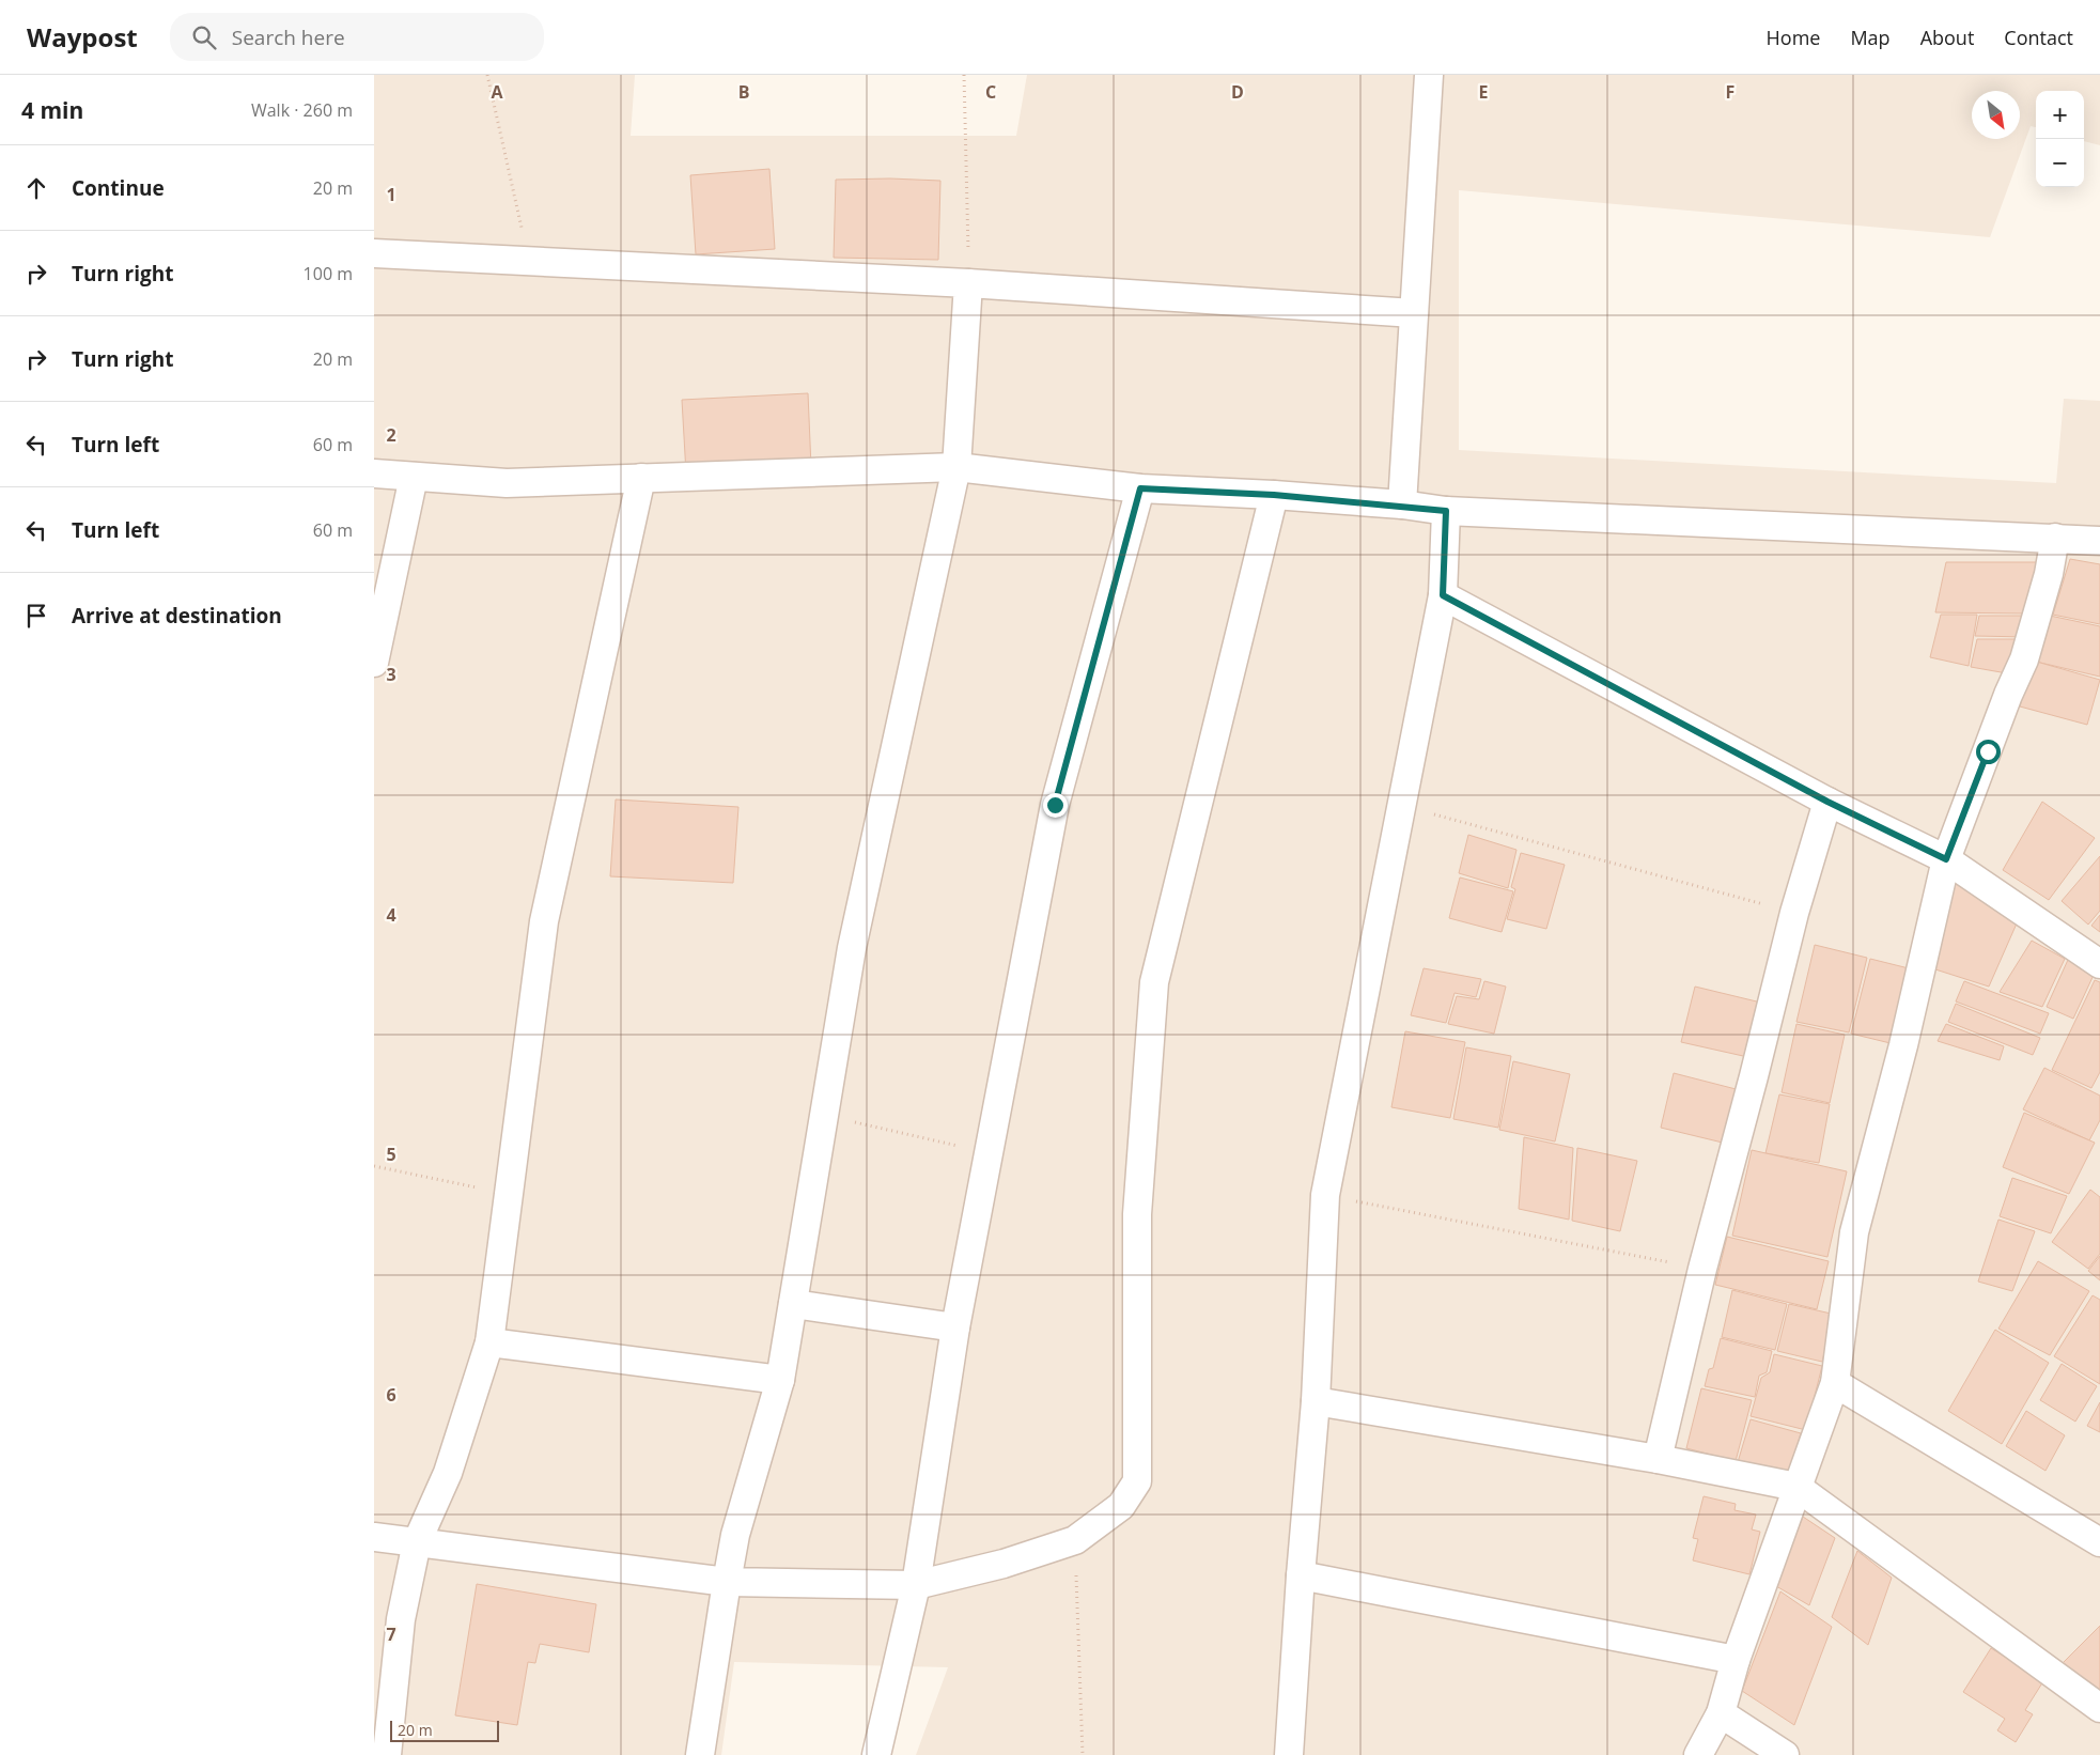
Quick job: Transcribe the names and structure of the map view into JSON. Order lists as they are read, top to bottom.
{
  "scale_bar": "20 m",
  "north": "bottom right",
  "page": {
    "header": "Waypost",
    "search": "Search here",
    "nav": [
      "Home",
      "Map",
      "About",
      "Contact"
    ],
    "heading": ["4 min", "Walk · 260 m"],
    "map_buttons": ["+", "−"],
    "list": [
      ["Continue", "20 m"],
      ["Turn right", "100 m"],
      ["Turn right", "20 m"],
      ["Turn left", "60 m"],
      ["Turn left", "60 m"],
      "Arrive at destination"
    ],
    "scale": "20 m"
  },
  "grid": {
    "columns": [
      "A",
      "B",
      "C",
      "D",
      "E",
      "F"
    ],
    "rows": [
      "1",
      "2",
      "3",
      "4",
      "5",
      "6",
      "7"
    ]
  }
}
